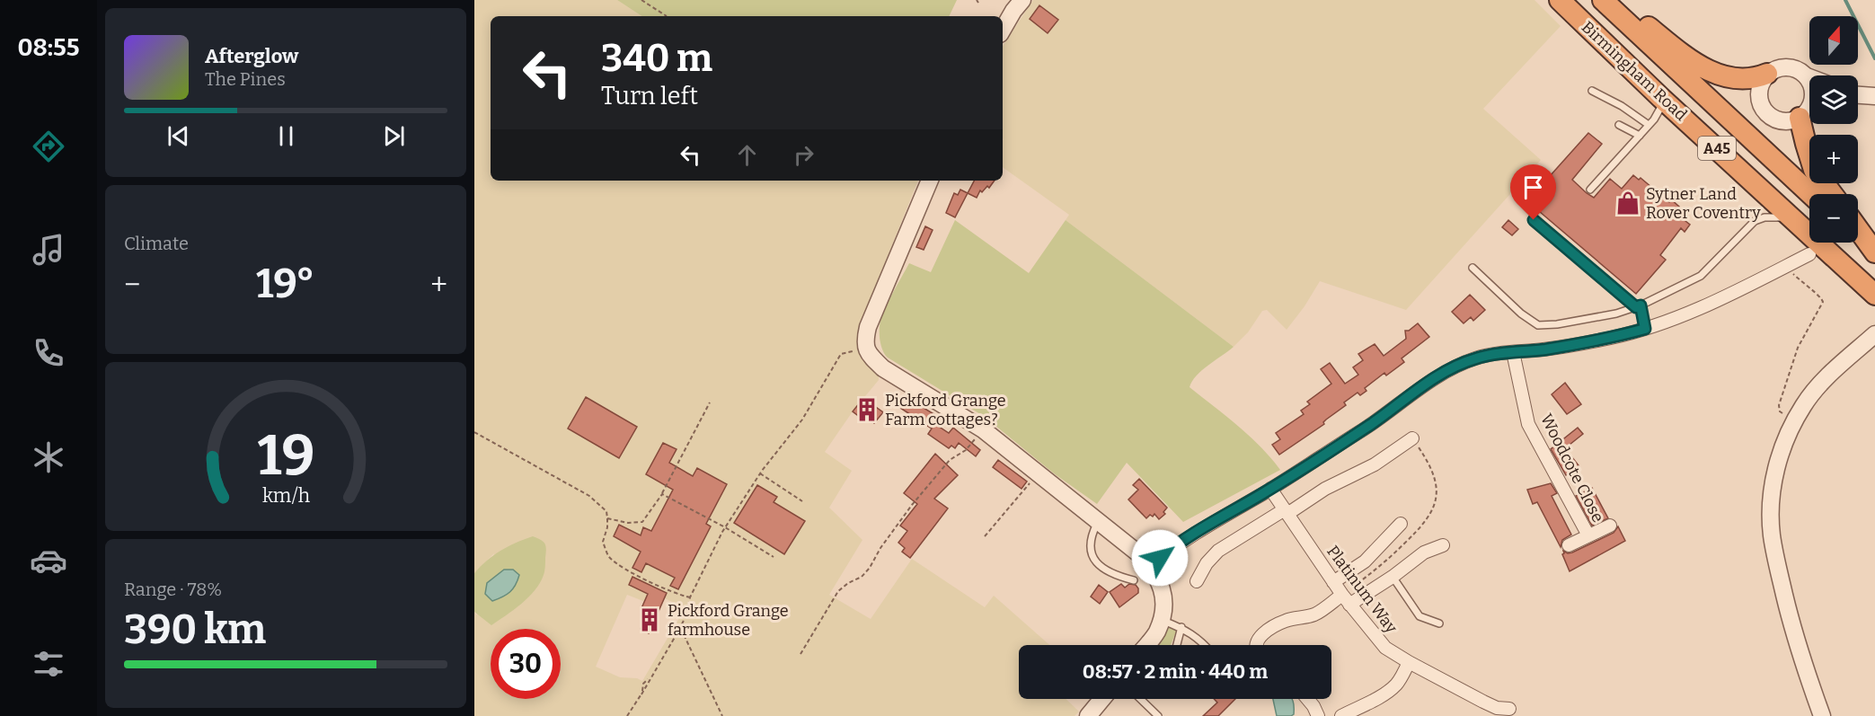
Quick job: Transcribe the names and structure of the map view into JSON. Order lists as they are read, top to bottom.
{
  "streets": {
    "highway": ["Birmingham Road", "A45"],
    "street": ["Woodcote Close", "Platinum Way"]
  },
  "places": {
    "shop": ["Sytner Land Rover Coventry"],
    "building": ["Pickford Grange Farm cottages?", "Pickford Grange farmhouse"]
  },
  "north": "top",
  "page": {
    "tabs": "08:55",
    "map_buttons": ["+", "−"],
    "turn": ["340 m", "Turn left"],
    "song": ["Afterglow", "The Pines"],
    "tile": [
      "Climate",
      ["Range · 78%", "390 km"]
    ],
    "heat": ["−", "19°", "+"],
    "limit": "30",
    "trip": "08:57 · 2 min · 440 m",
    "gauge": ["19", "km/h"]
  }
}
